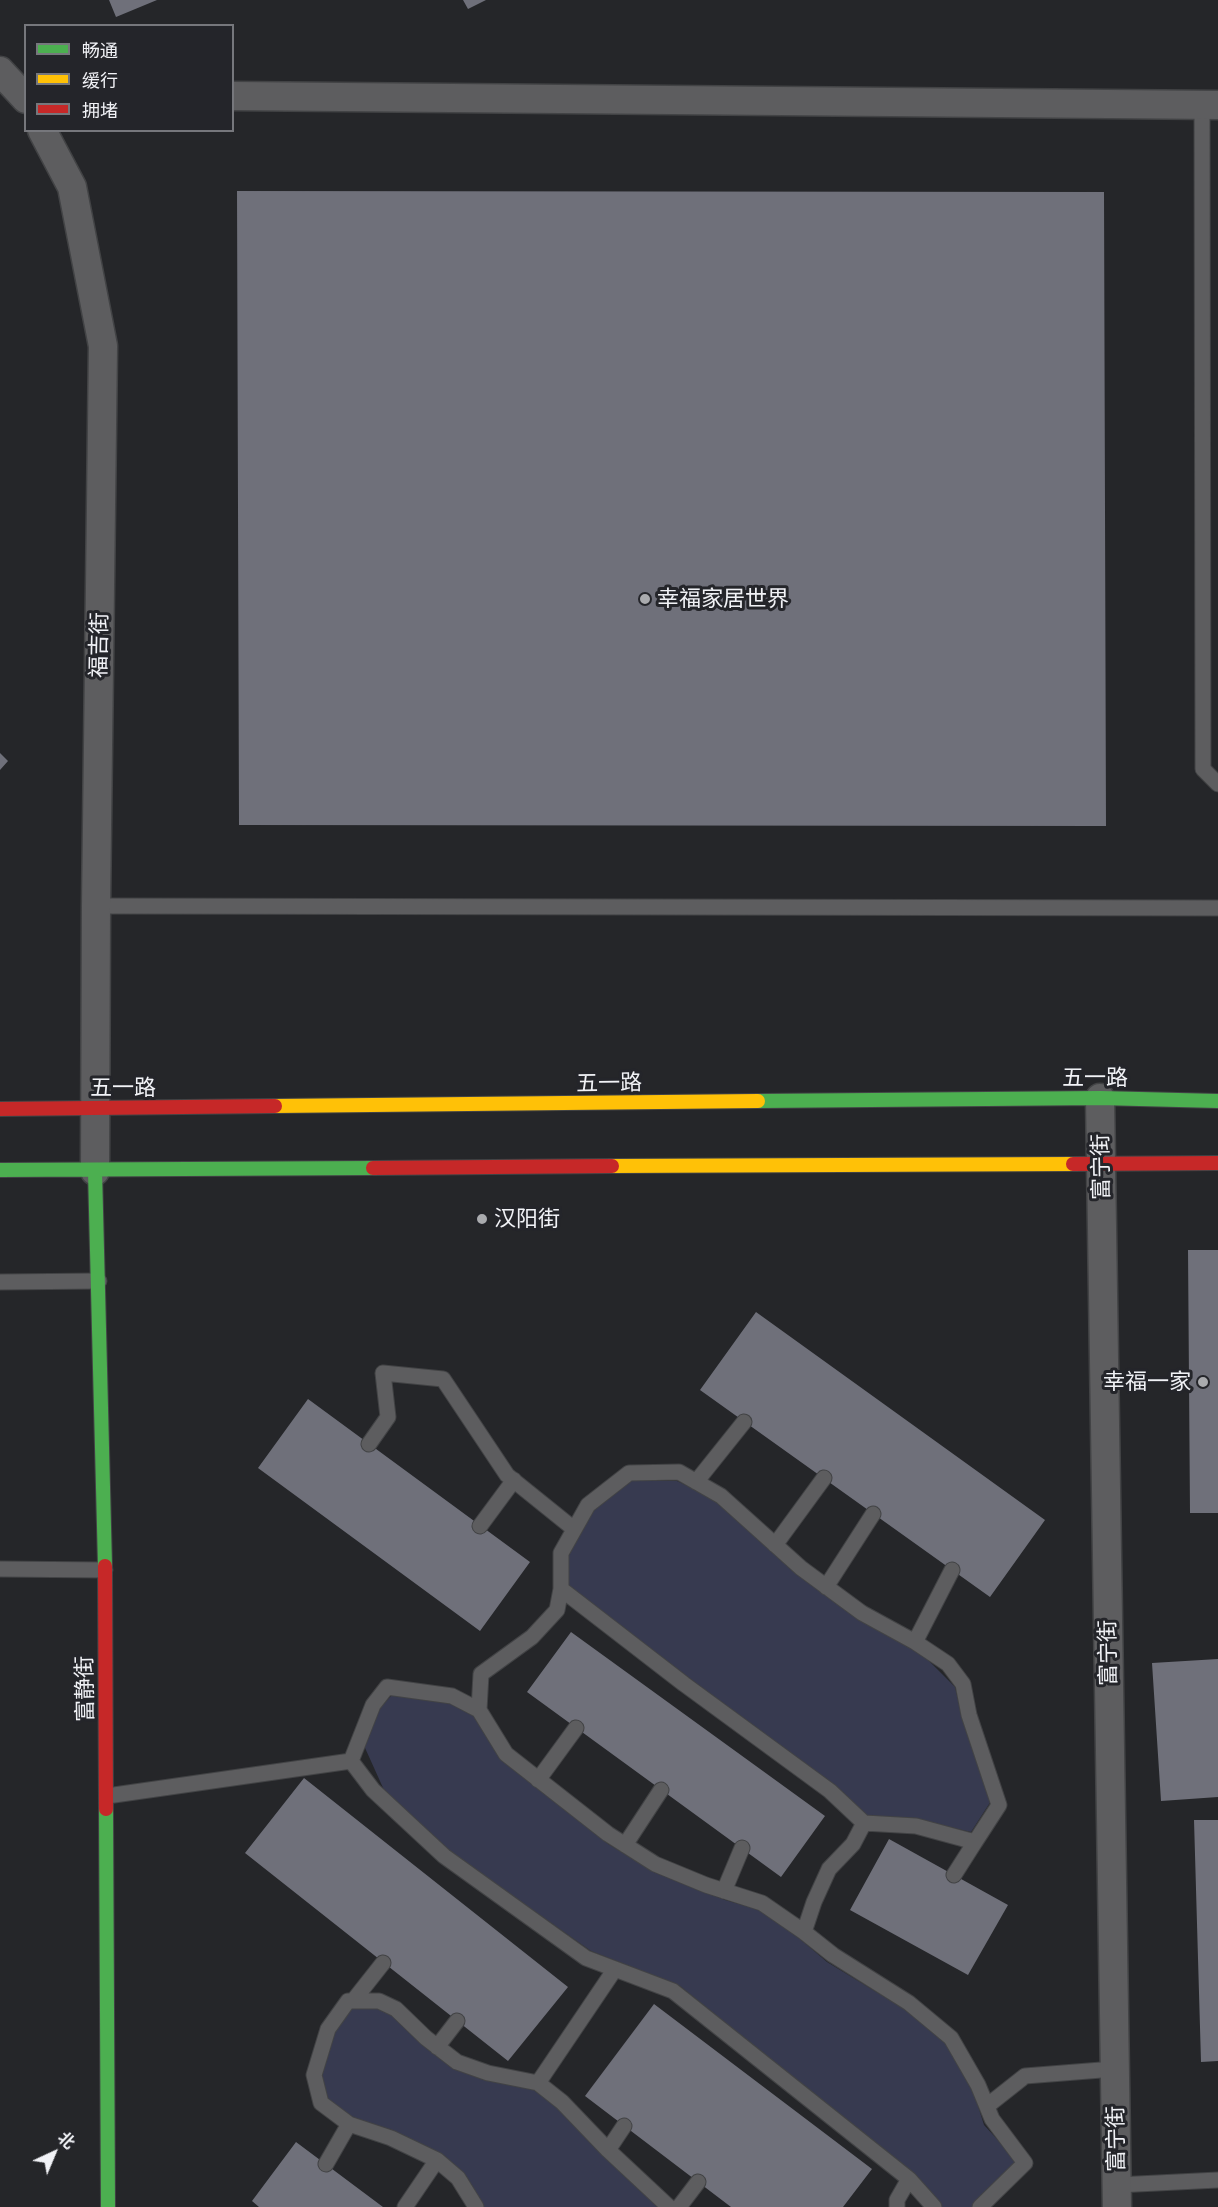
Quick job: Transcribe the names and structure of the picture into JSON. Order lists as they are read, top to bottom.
{
  "streets": {
    "main road": ["五一路", "富静街"],
    "street": ["福吉街", "富宁街"]
  },
  "crossings": [
    ["福吉街", "五一路"],
    ["福吉街", "富静街"],
    ["五一路", "富宁街"]
  ],
  "places": ["幸福家居世界", "汉阳街", "幸福一家"],
  "legend": ["畅通", "缓行", "拥堵"],
  "north": "top right"
}
